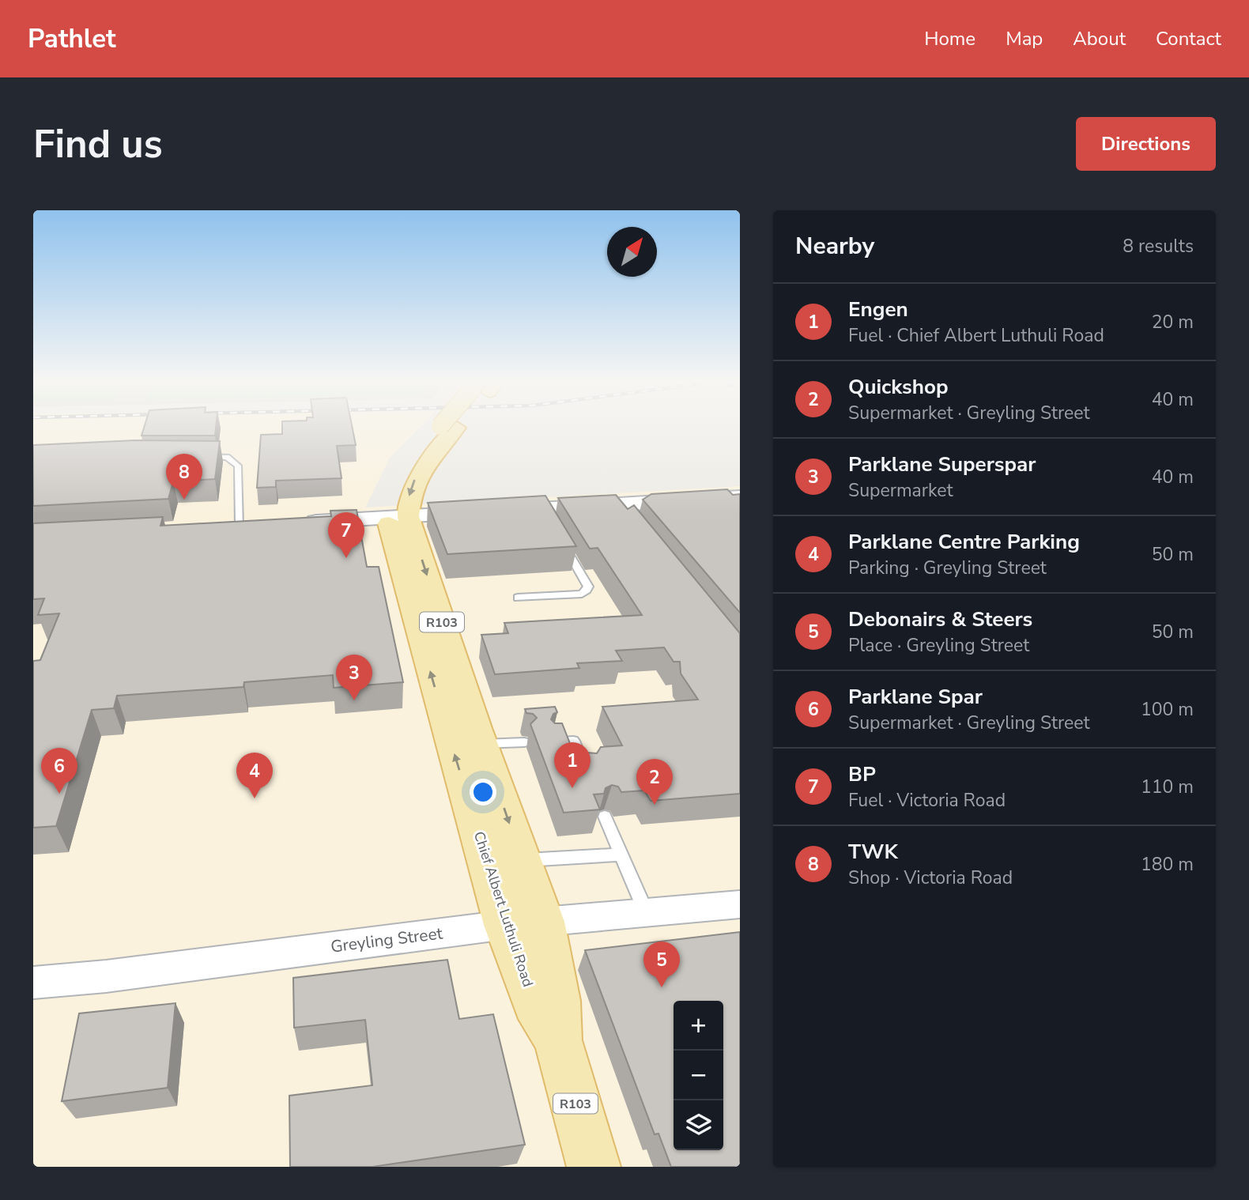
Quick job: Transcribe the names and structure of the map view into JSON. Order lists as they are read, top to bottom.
{
  "streets": {
    "main road": ["R103", "Chief Albert Luthuli Road"],
    "street": ["Greyling Street"]
  },
  "crossings": [
    ["R103", "Chief Albert Luthuli Road"],
    ["Chief Albert Luthuli Road", "Greyling Street"]
  ],
  "north": "top right",
  "page": {
    "header": "Pathlet",
    "nav": [
      "Home",
      "Map",
      "About",
      "Contact"
    ],
    "buttons": "Directions",
    "title": "Find us",
    "heading": ["Nearby", "8 results"],
    "list": [
      {
        "mark": "1",
        "name": "Engen",
        "note": "Fuel · Chief Albert Luthuli Road",
        "value": "20 m"
      },
      {
        "mark": "2",
        "name": "Quickshop",
        "note": "Supermarket · Greyling Street",
        "value": "40 m"
      },
      {
        "mark": "3",
        "name": "Parklane Superspar",
        "note": "Supermarket",
        "value": "40 m"
      },
      {
        "mark": "4",
        "name": "Parklane Centre Parking",
        "note": "Parking · Greyling Street",
        "value": "50 m"
      },
      {
        "mark": "5",
        "name": "Debonairs & Steers",
        "note": "Place · Greyling Street",
        "value": "50 m"
      },
      {
        "mark": "6",
        "name": "Parklane Spar",
        "note": "Supermarket · Greyling Street",
        "value": "100 m"
      },
      {
        "mark": "7",
        "name": "BP",
        "note": "Fuel · Victoria Road",
        "value": "110 m"
      },
      {
        "mark": "8",
        "name": "TWK",
        "note": "Shop · Victoria Road",
        "value": "180 m"
      }
    ],
    "pins": [
      "8",
      "7",
      "3",
      "1",
      "6",
      "4",
      "2",
      "5"
    ],
    "map_buttons": ["+", "−"]
  }
}
